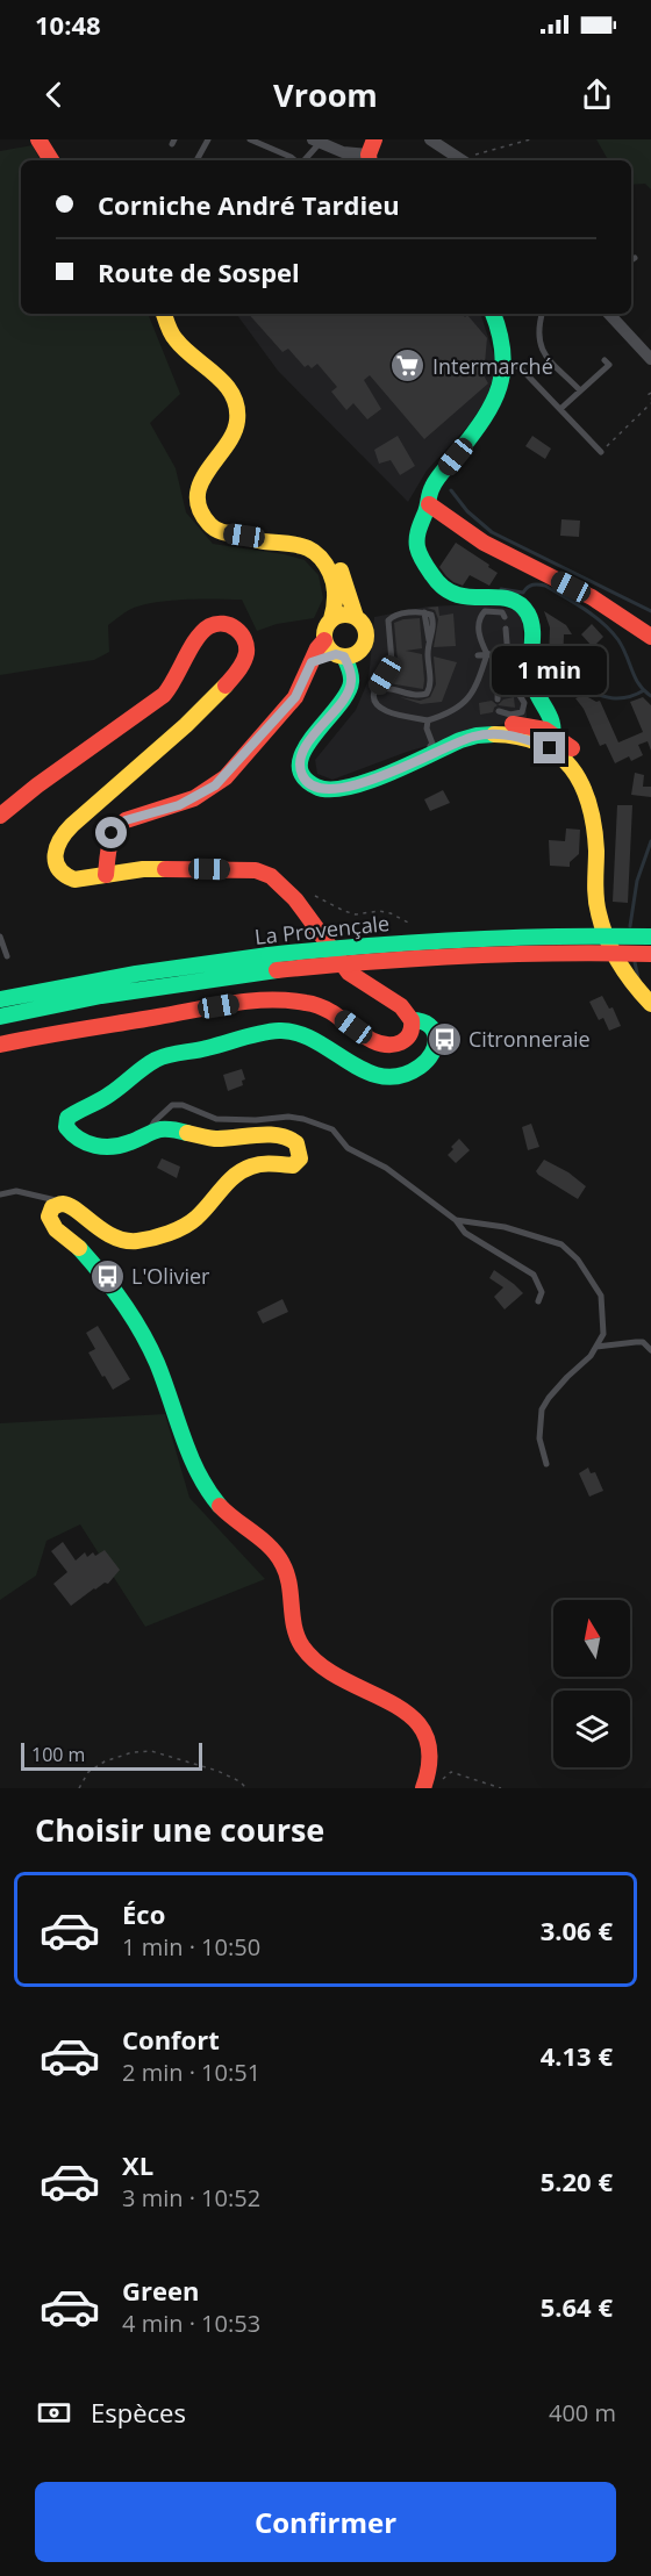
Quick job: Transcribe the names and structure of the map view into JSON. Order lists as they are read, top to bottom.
{
  "streets": {
    "main road": ["La Provençale"]
  },
  "places": {
    "supermarket": ["Intermarché"],
    "bus stop": ["Citronneraie", "L'Olivier"]
  },
  "scale_bar": "100 m",
  "north": "top",
  "page": {
    "status": "10:48",
    "header": "Vroom",
    "banner": ["Corniche André Tardieu", "Route de Sospel"],
    "bubble": "1 min",
    "scale": "100 m",
    "heading": "Choisir une course",
    "list": [
      {
        "name": "Éco",
        "note": "1 min · 10:50",
        "value": "3.06 €"
      },
      {
        "name": "Confort",
        "note": "2 min · 10:51",
        "value": "4.13 €"
      },
      {
        "name": "XL",
        "note": "3 min · 10:52",
        "value": "5.20 €"
      },
      {
        "name": "Green",
        "note": "4 min · 10:53",
        "value": "5.64 €"
      }
    ],
    "pay": ["Espèces", "400 m"],
    "buttons": "Confirmer"
  }
}
